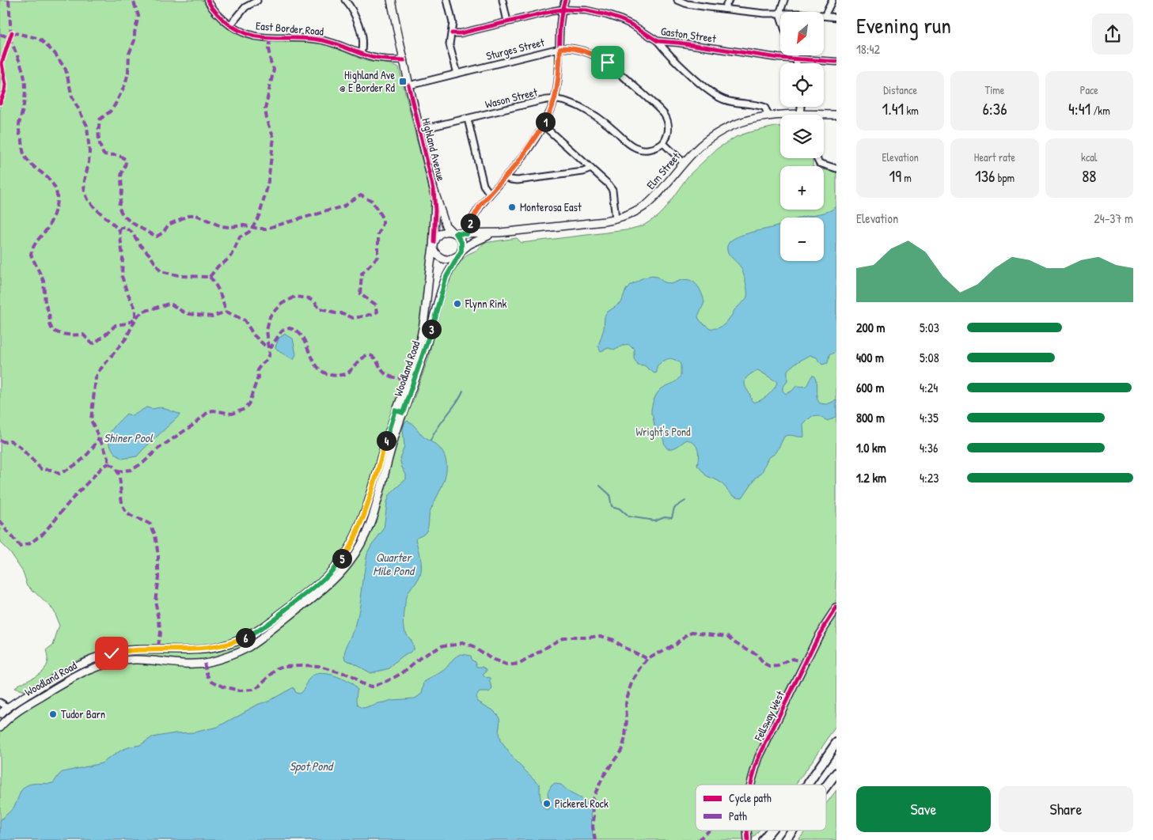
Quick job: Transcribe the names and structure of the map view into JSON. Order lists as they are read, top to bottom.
{
  "streets": {
    "main road": [
      "Highland Avenue",
      "Elm Street",
      "Woodland Road",
      "Fellsway West"
    ],
    "street": [
      "East Border Road",
      "Gaston Street",
      "Sturges Street",
      "Wason Street"
    ]
  },
  "crossings": [
    ["East Border Road", "Highland Avenue"],
    ["Sturges Street", "Wason Street"],
    ["Sturges Street", "Highland Avenue"],
    ["Wason Street", "Highland Avenue"],
    ["Highland Avenue", "Elm Street"],
    ["Highland Avenue", "Woodland Road"],
    ["Elm Street", "Woodland Road"]
  ],
  "water": ["Shiner Pool", "Quarter Mile Pond", "Spot Pond"],
  "parks": ["Wright's Pond"],
  "places": {
    "transit": ["Highland Ave @ E Border Rd"],
    "other": [
      "Monterosa East",
      "Flynn Rink",
      "Tudor Barn",
      "Pickerel Rock"
    ]
  },
  "legend": ["Cycle path", "Path"],
  "north": "bottom left",
  "page": {
    "heading": ["Evening run", "18:42"],
    "map_buttons": ["+", "−"],
    "stats": [
      ["Distance", "1.41 km"],
      ["Time", "6:36"],
      ["Pace", "4:41 /km"],
      ["Elevation", "19 m"],
      ["Heart rate", "136 bpm"],
      ["kcal", "88"]
    ],
    "pins": [
      "1",
      "2",
      "3",
      "4",
      "5",
      "6"
    ],
    "chart": ["Elevation", "24–37 m"],
    "list": [
      {
        "name": "200 m",
        "note": "5:03"
      },
      {
        "name": "400 m",
        "note": "5:08"
      },
      {
        "name": "600 m",
        "note": "4:24"
      },
      {
        "name": "800 m",
        "note": "4:35"
      },
      {
        "name": "1.0 km",
        "note": "4:36"
      },
      {
        "name": "1.2 km",
        "note": "4:23"
      }
    ],
    "buttons": ["Save", "Share"]
  }
}
